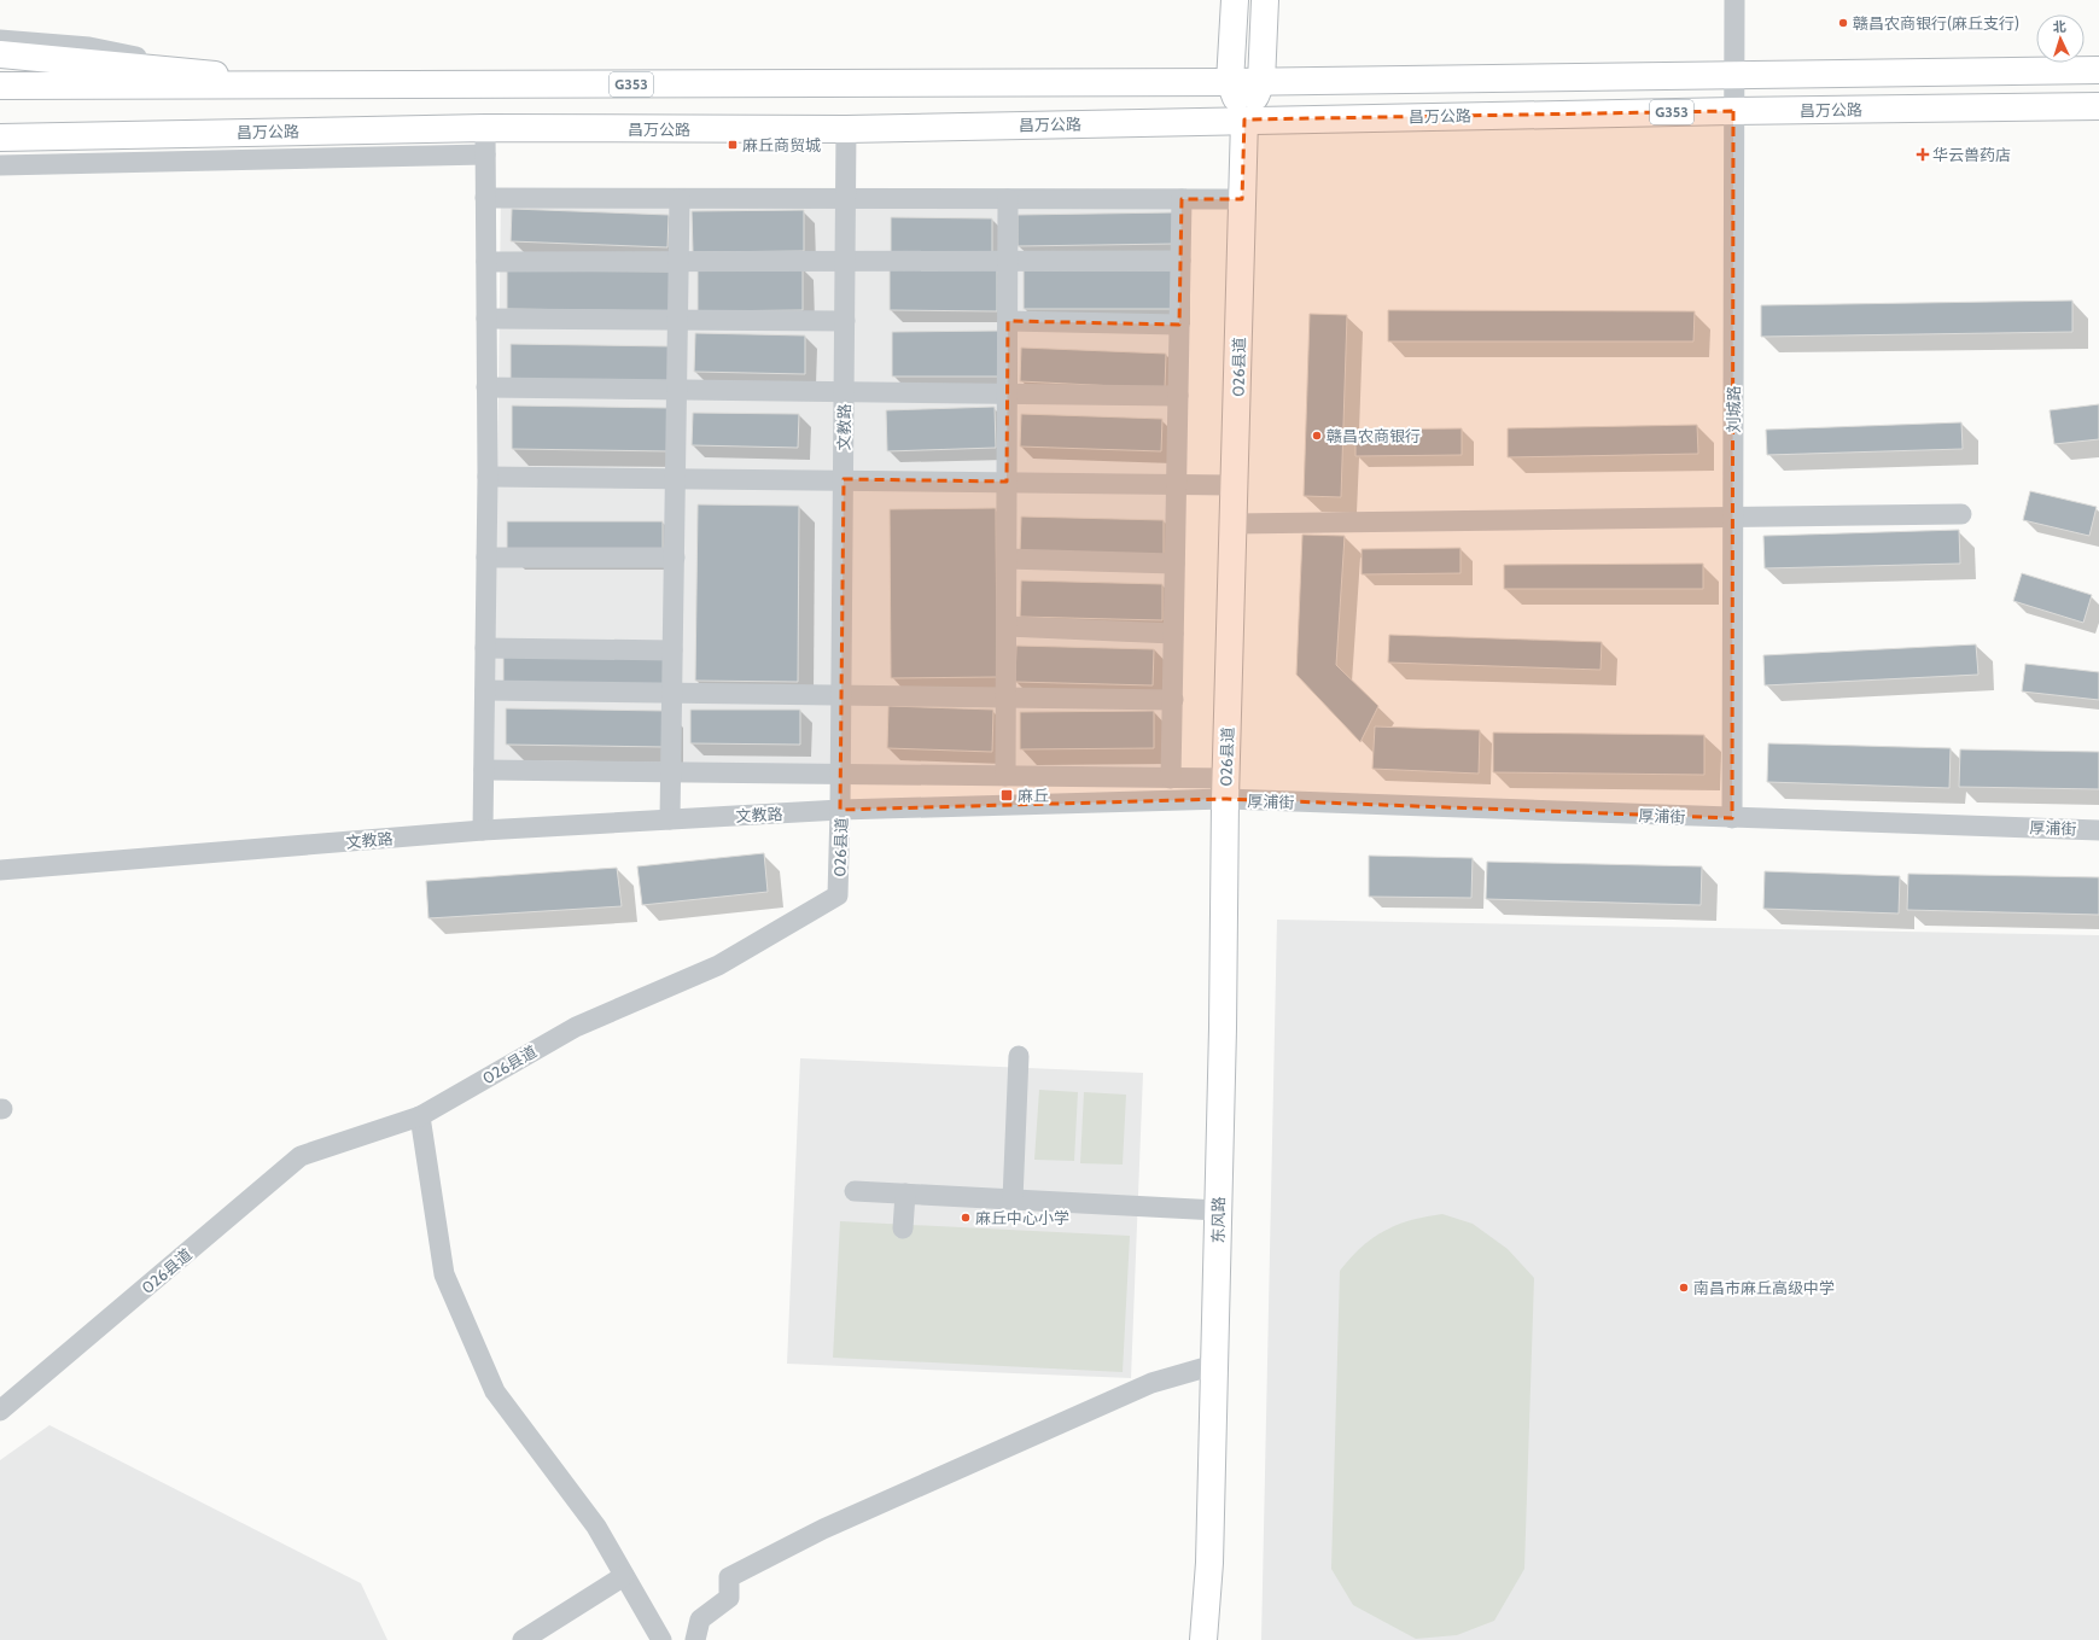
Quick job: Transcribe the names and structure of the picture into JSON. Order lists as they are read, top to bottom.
{
  "streets": {
    "main road": [
      "G353",
      "昌万公路",
      "026县道",
      "东风路"
    ],
    "street": ["刘城路", "文教路", "厚浦街"]
  },
  "crossings": [
    ["G353", "刘城路"],
    ["昌万公路", "026县道"],
    ["昌万公路", "刘城路"],
    ["昌万公路", "文教路"],
    ["026县道", "文教路"],
    ["026县道", "厚浦街"],
    ["026县道", "东风路"],
    ["刘城路", "厚浦街"],
    ["厚浦街", "东风路"]
  ],
  "places": {
    "other": [
      "赣昌农商银行(麻丘支行)",
      "赣昌农商银行",
      "麻丘中心小学",
      "南昌市麻丘高级中学"
    ],
    "transit": ["麻丘商贸城", "麻丘"],
    "health": ["华云兽药店"]
  },
  "north": "top"
}
